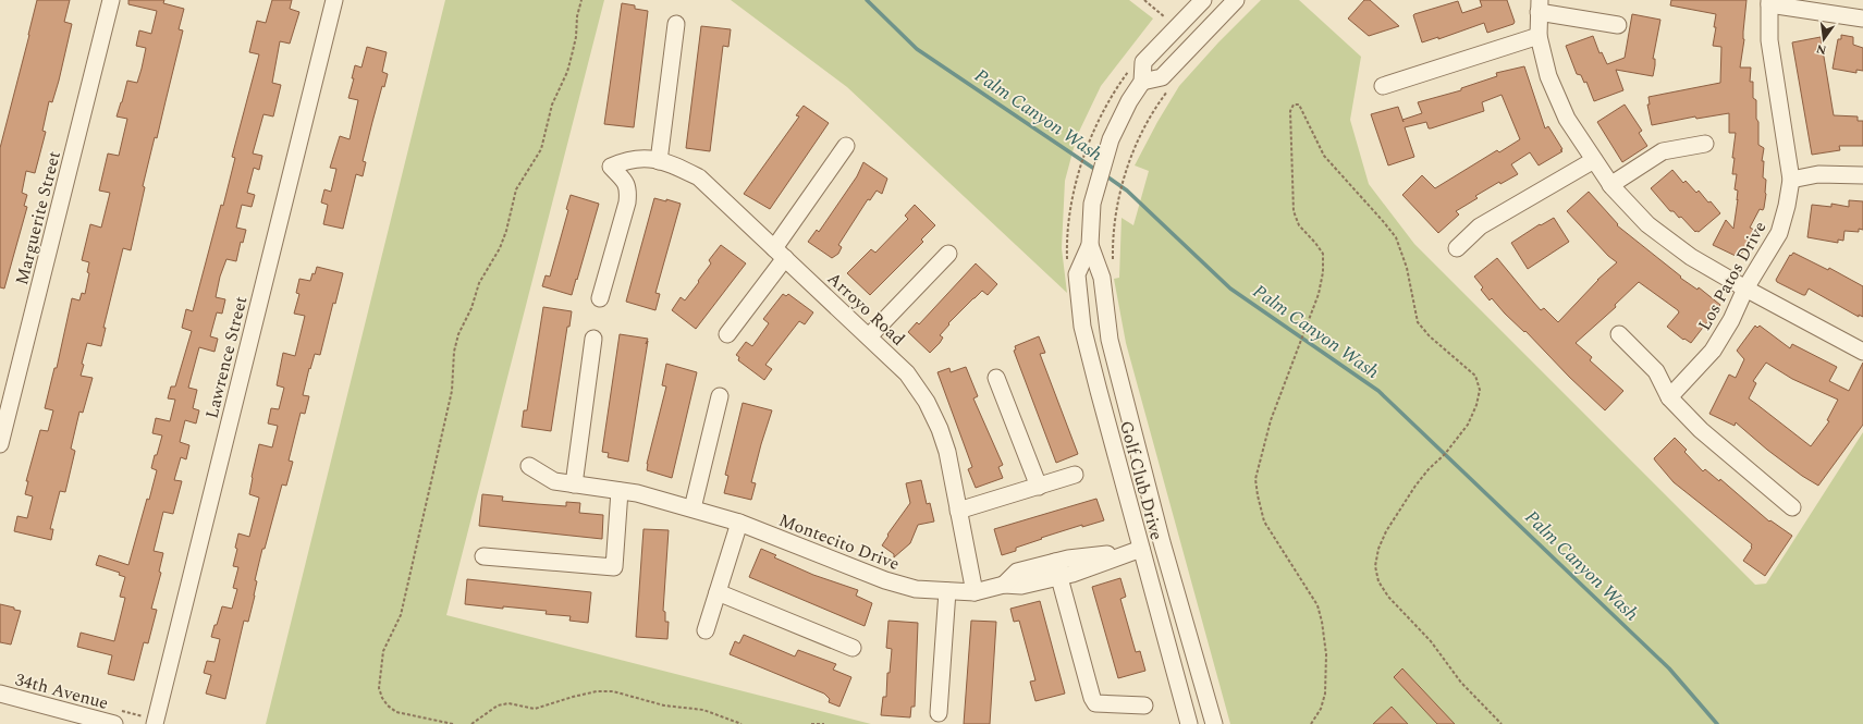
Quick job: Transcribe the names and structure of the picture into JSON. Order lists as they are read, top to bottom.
{
  "streets": {
    "street": [
      "Marguerite Street",
      "Los Patos Drive",
      "Arroyo Road",
      "Lawrence Street",
      "Golf Club Drive",
      "Montecito Drive",
      "34th Avenue"
    ]
  },
  "crossings": [
    ["Arroyo Road", "Montecito Drive"],
    ["Golf Club Drive", "Montecito Drive"]
  ],
  "water": ["Palm Canyon Wash"],
  "north": "bottom"
}
